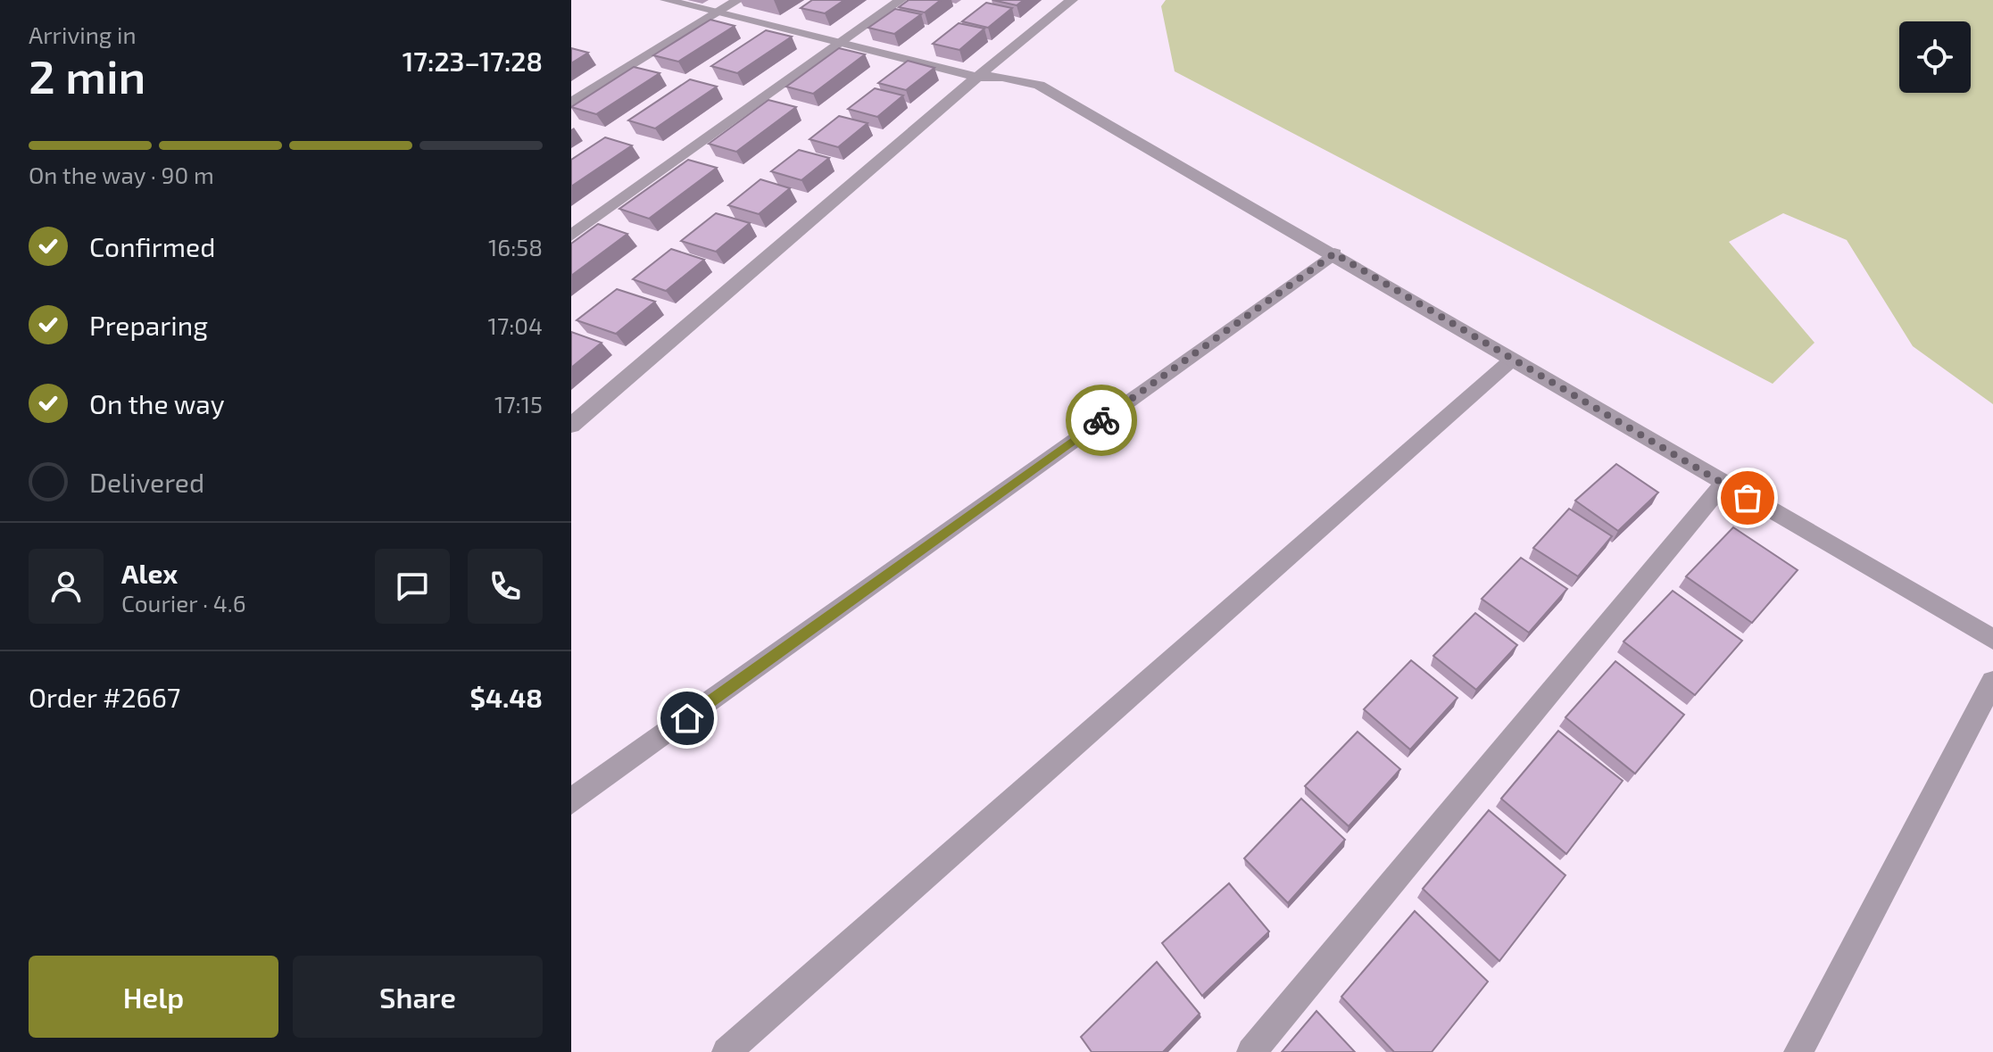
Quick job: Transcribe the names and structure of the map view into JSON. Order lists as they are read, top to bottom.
{
  "page": {
    "heading": ["2 min", "Arriving in", "17:23–17:28"],
    "panel": [
      "Alex",
      "Courier · 4.6",
      "Order #2667",
      "$4.48"
    ],
    "bar": "On the way · 90 m",
    "list": [
      ["Confirmed", "16:58"],
      ["Preparing", "17:04"],
      ["On the way", "17:15"],
      "Delivered"
    ],
    "buttons": ["Help", "Share"]
  }
}
